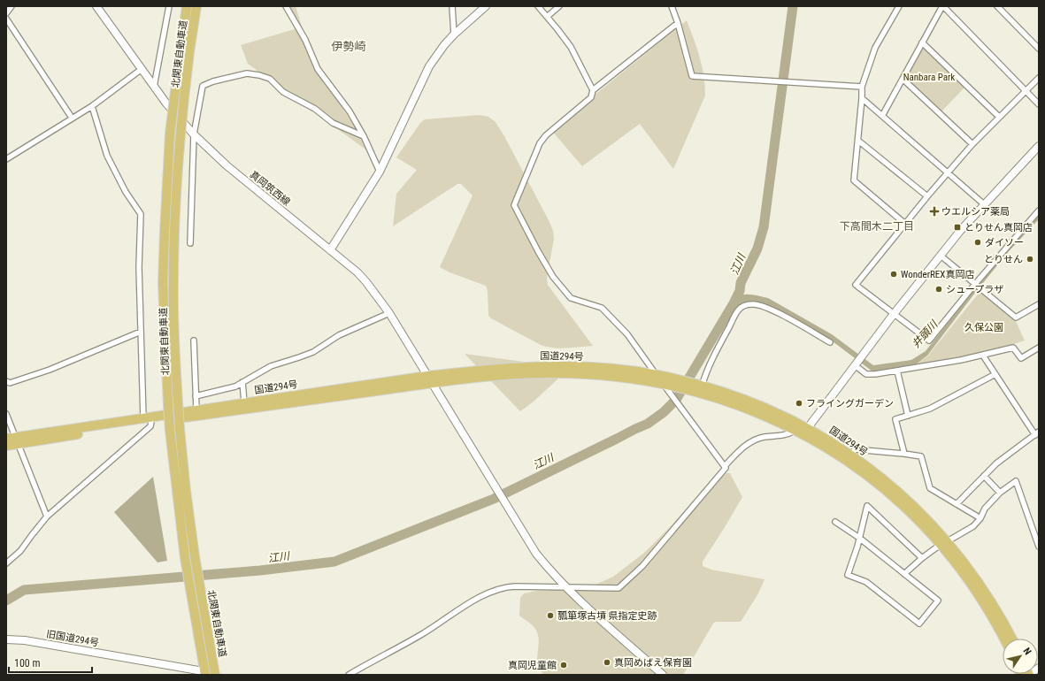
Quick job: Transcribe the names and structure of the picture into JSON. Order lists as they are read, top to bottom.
{
  "streets": {
    "highway": ["北関東自動車道", "国道294号"],
    "street": ["真岡筑西線", "旧国道294号"]
  },
  "crossings": [
    ["北関東自動車道", "旧国道294号"],
    ["真岡筑西線", "国道294号"]
  ],
  "districts": ["伊勢崎", "下高間木二丁目"],
  "water": ["江川", "井頭川"],
  "parks": ["Nanbara Park", "久保公園"],
  "places": {
    "health": ["ウエルシア薬局"],
    "transit": ["とりせん真岡店"],
    "other": [
      "ダイソー",
      "とりせん",
      "WonderREX真岡店",
      "シュープラザ",
      "フライングガーデン",
      "瓢箪塚古墳 県指定史跡",
      "真岡めばえ保育園",
      "真岡児童館"
    ]
  },
  "scale_bar": "100 m",
  "north": "top right"
}
